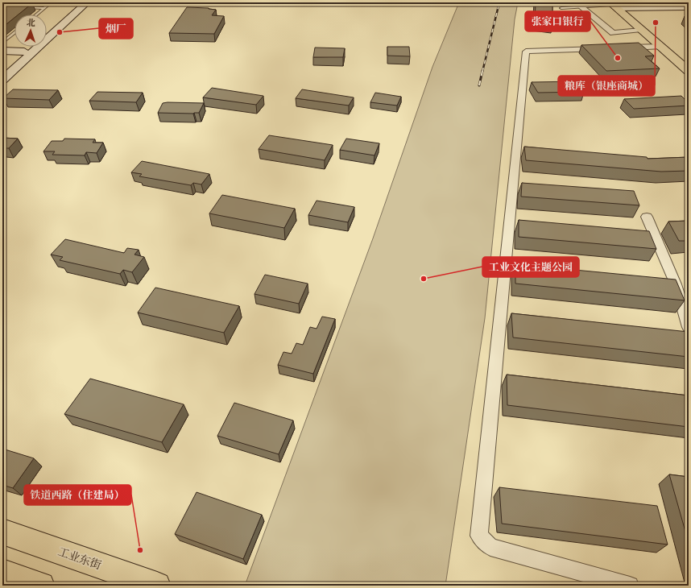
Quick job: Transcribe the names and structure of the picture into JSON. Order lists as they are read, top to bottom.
{
  "streets": {
    "main road": ["工业东街"]
  },
  "places": [
    "粮库（银座商城）",
    "烟厂",
    "张家口银行",
    "工业文化主题公园",
    "铁道西路（住建局）"
  ],
  "north": "top"
}
